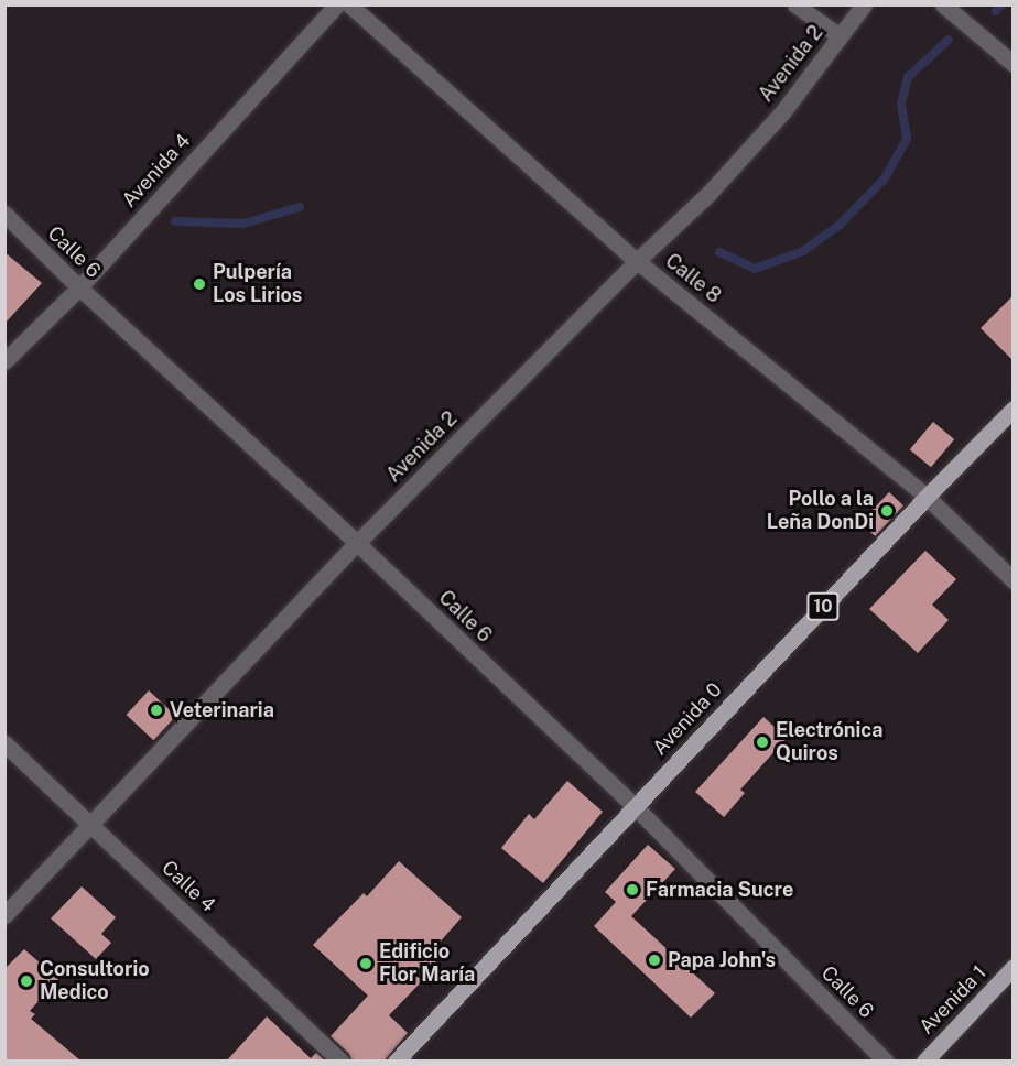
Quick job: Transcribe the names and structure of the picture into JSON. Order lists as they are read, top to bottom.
{
  "streets": {
    "main road": ["10", "Avenida 0", "Avenida 1"],
    "street": [
      "Avenida 2",
      "Avenida 4",
      "Calle 6",
      "Calle 8",
      "Calle 4"
    ]
  },
  "crossings": [
    ["Avenida 2", "Calle 6"],
    ["Avenida 2", "Calle 8"],
    ["Avenida 2", "Calle 4"],
    ["Avenida 4", "Calle 6"],
    ["Calle 6", "Avenida 0"],
    ["Calle 8", "Avenida 0"]
  ],
  "places": [
    "Pulpería Los Lirios",
    "Pollo a la Leña DonDi",
    "Veterinaria",
    "Electrónica Quiros",
    "Farmacia Sucre",
    "Papa John's",
    "Edificio Flor María",
    "Consultorio Medico"
  ]
}
